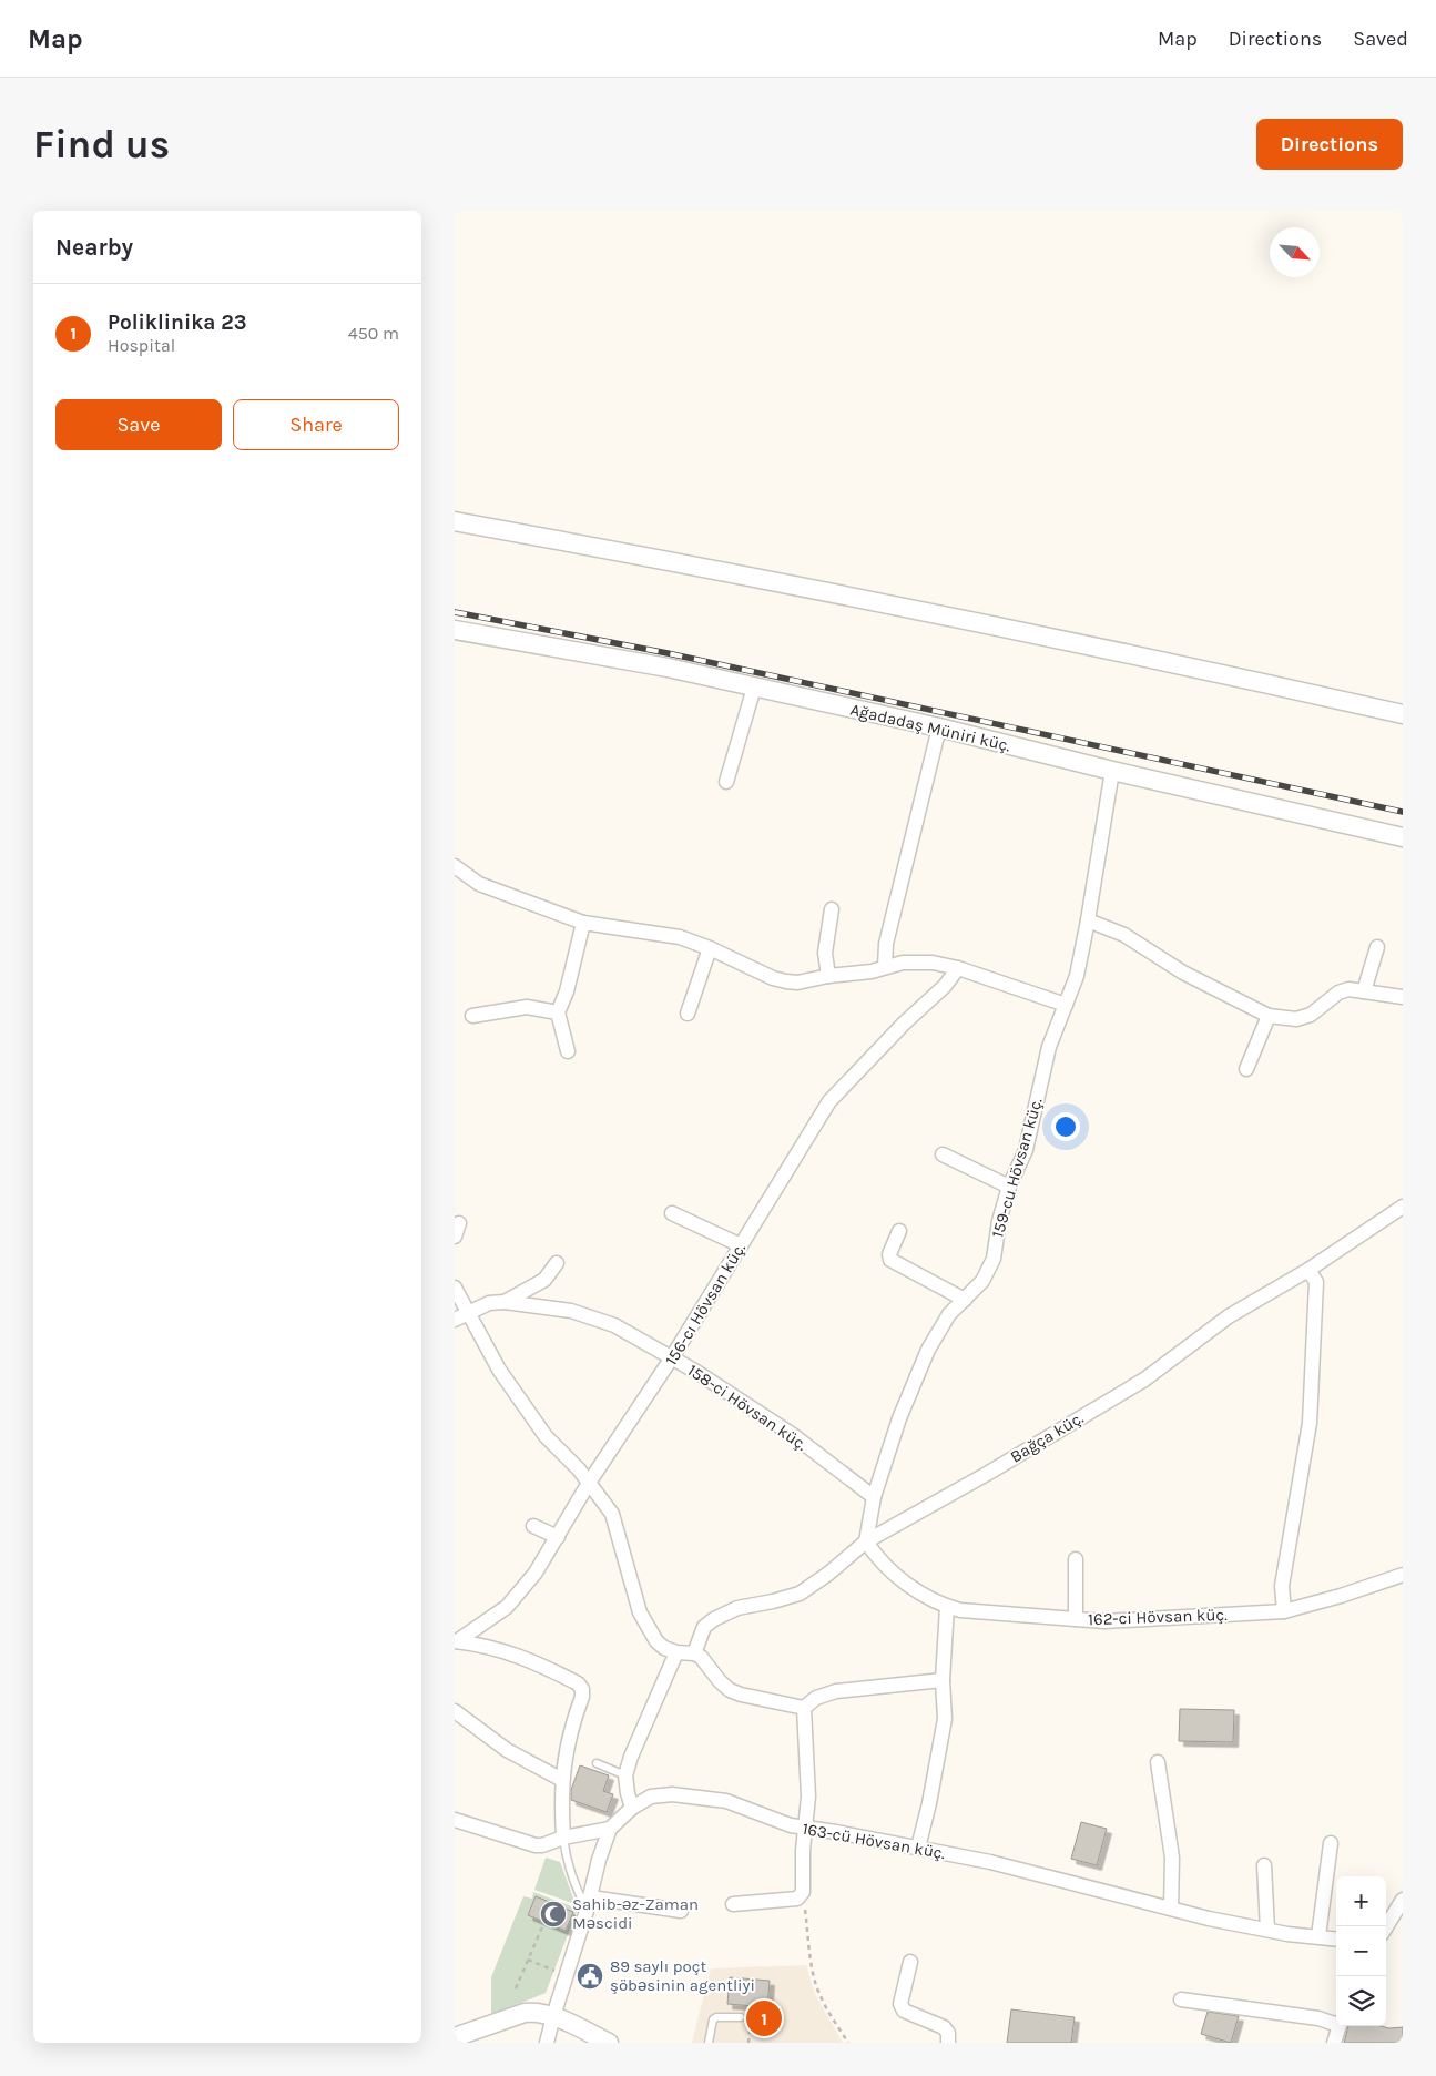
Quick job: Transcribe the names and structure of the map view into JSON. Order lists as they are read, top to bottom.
{
  "streets": {
    "street": [
      "Ağadadaş Müniri küç.",
      "159-cu Hövsan küç.",
      "156-cı Hövsan küç.",
      "158-ci Hövsan küç.",
      "Bağça küç.",
      "162-ci Hövsan küç.",
      "163-cü Hövsan küç."
    ]
  },
  "crossings": [
    ["Ağadadaş Müniri küç.", "159-cu Hövsan küç."],
    ["159-cu Hövsan küç.", "158-ci Hövsan küç."],
    ["159-cu Hövsan küç.", "Bağça küç."],
    ["159-cu Hövsan küç.", "162-ci Hövsan küç."],
    ["156-cı Hövsan küç.", "158-ci Hövsan küç."],
    ["Bağça küç.", "162-ci Hövsan küç."]
  ],
  "places": {
    "mosque": ["Sahib-əz-Zaman Məscidi"],
    "public building": ["89 saylı poçt şöbəsinin agentliyi"]
  },
  "north": "bottom right",
  "page": {
    "header": "Map",
    "nav": ["Map", "Directions", "Saved"],
    "buttons": [
      "Directions",
      ["Save", "Share"]
    ],
    "title": "Find us",
    "heading": "Nearby",
    "list": [
      {
        "mark": "1",
        "name": "Poliklinika 23",
        "note": "Hospital",
        "value": "450 m"
      }
    ],
    "map_buttons": ["+", "−"],
    "pins": "1"
  }
}
